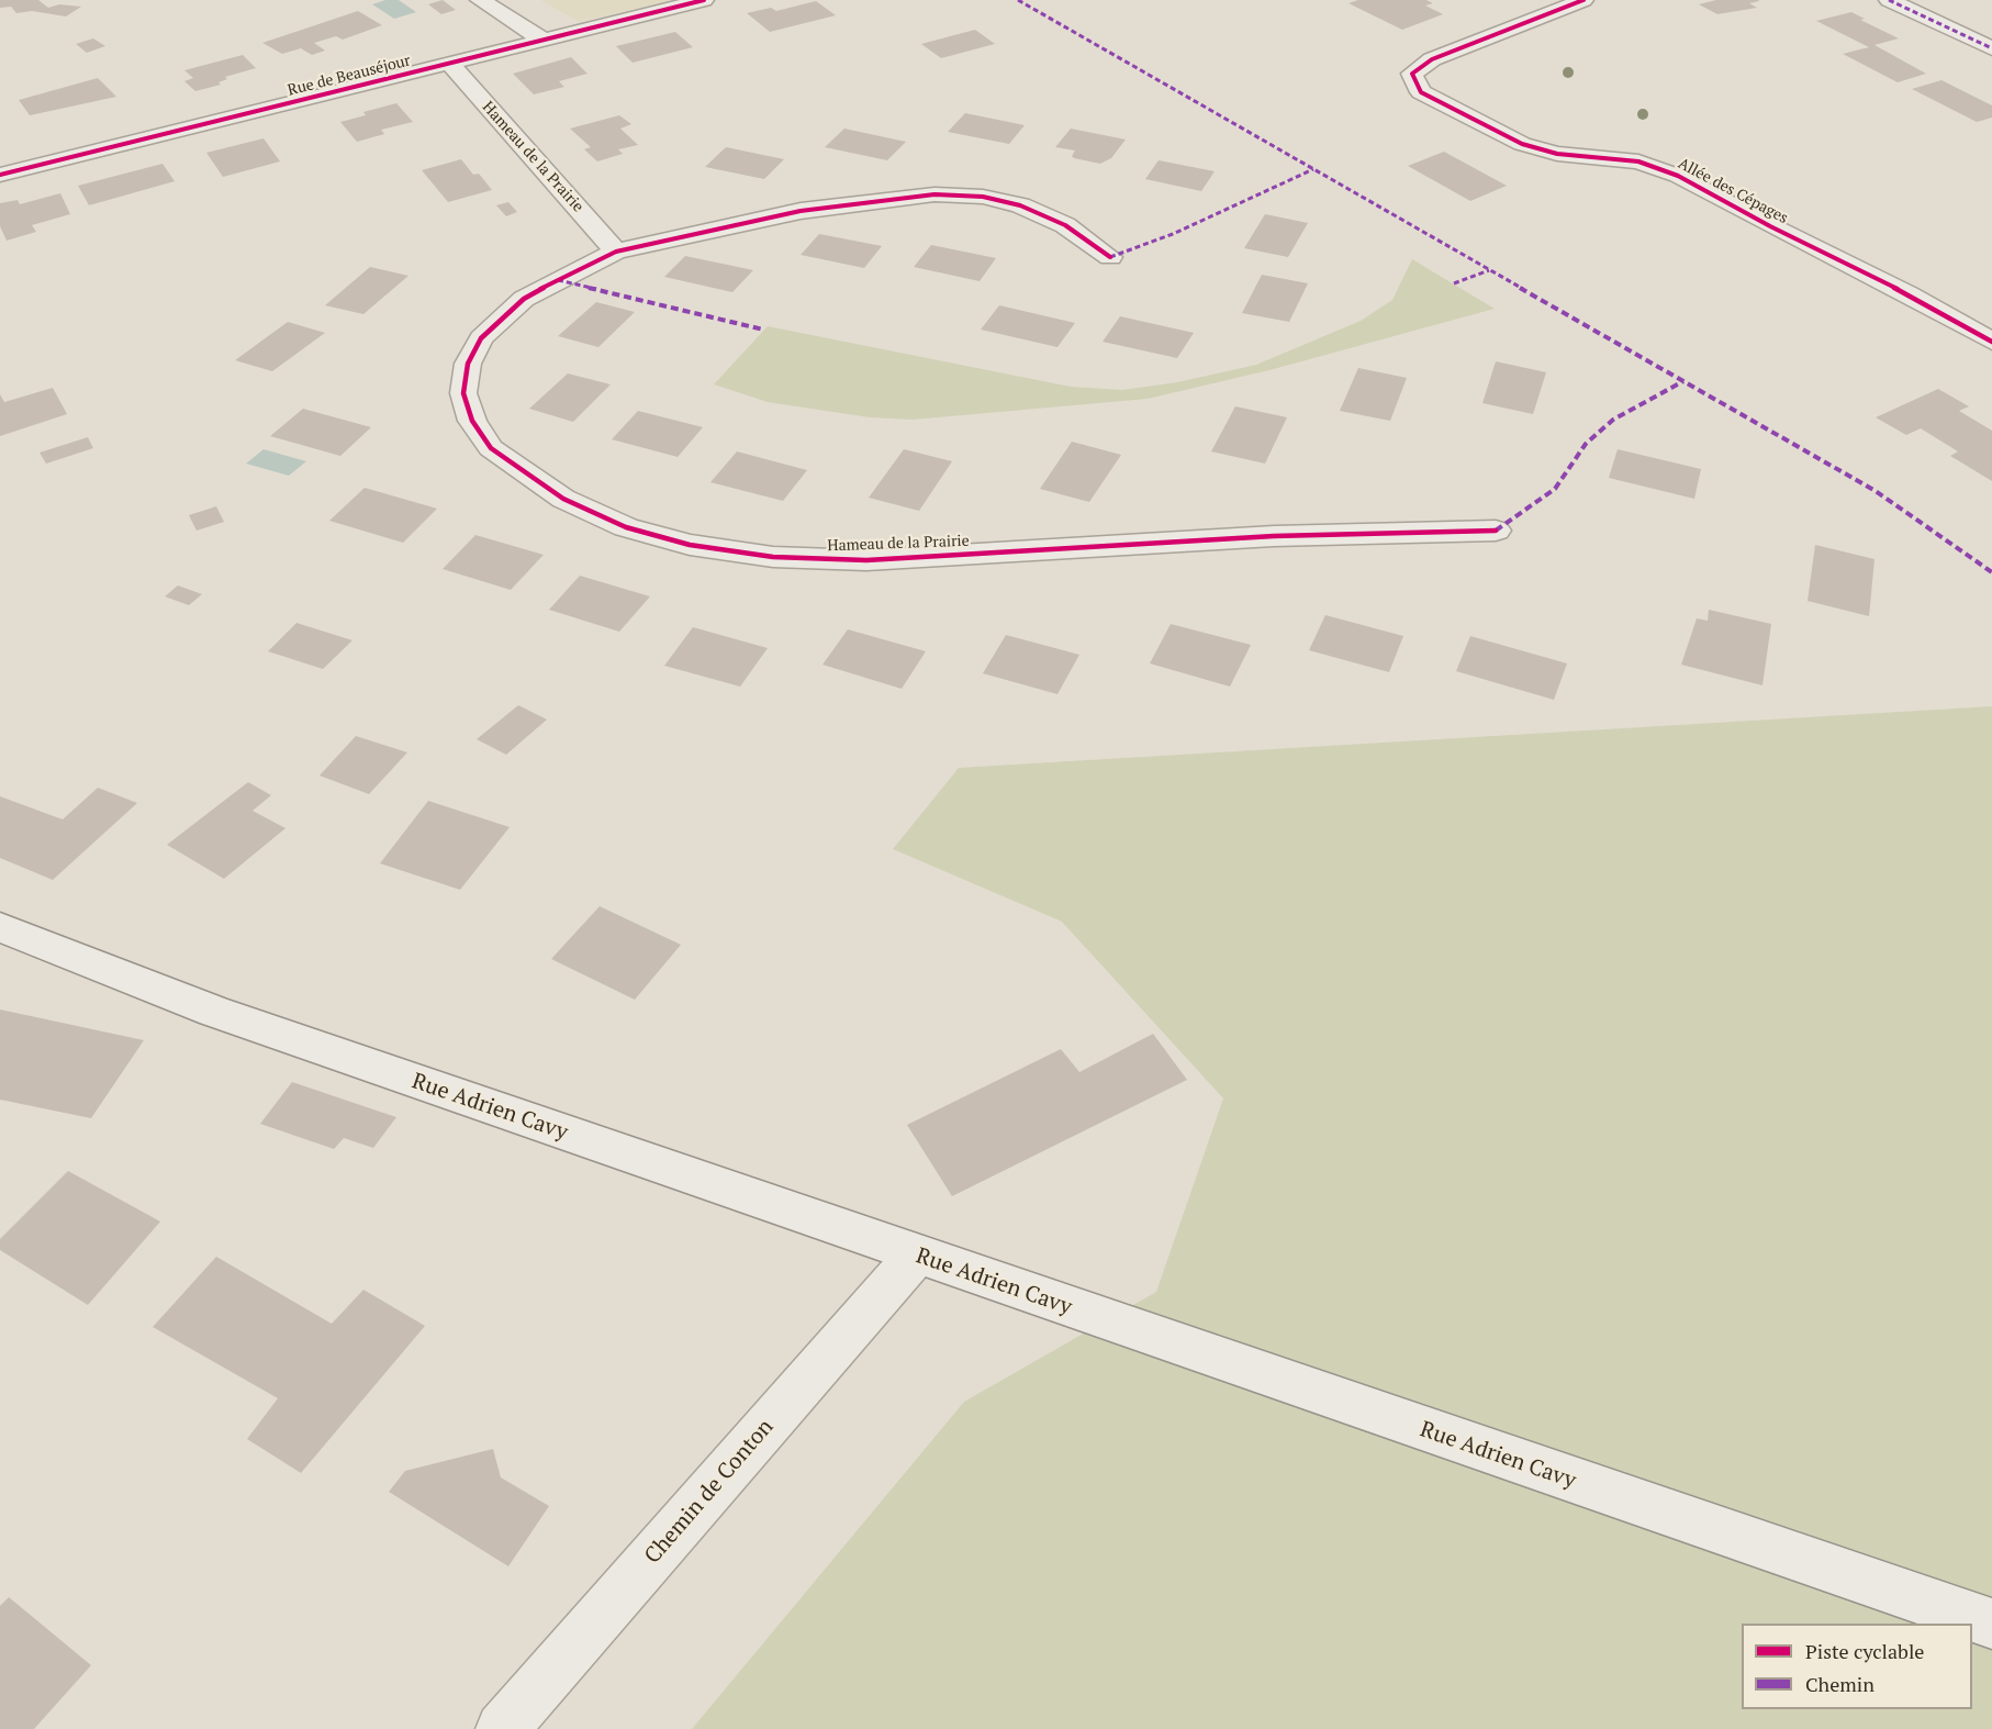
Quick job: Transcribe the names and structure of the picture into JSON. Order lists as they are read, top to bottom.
{
  "streets": {
    "street": [
      "Rue de Beauséjour",
      "Hameau de la Prairie",
      "Allée des Cépages",
      "Rue Adrien Cavy",
      "Chemin de Conton"
    ]
  },
  "crossings": [
    ["Rue de Beauséjour", "Hameau de la Prairie"],
    ["Rue Adrien Cavy", "Chemin de Conton"]
  ],
  "legend": ["Piste cyclable", "Chemin"]
}
